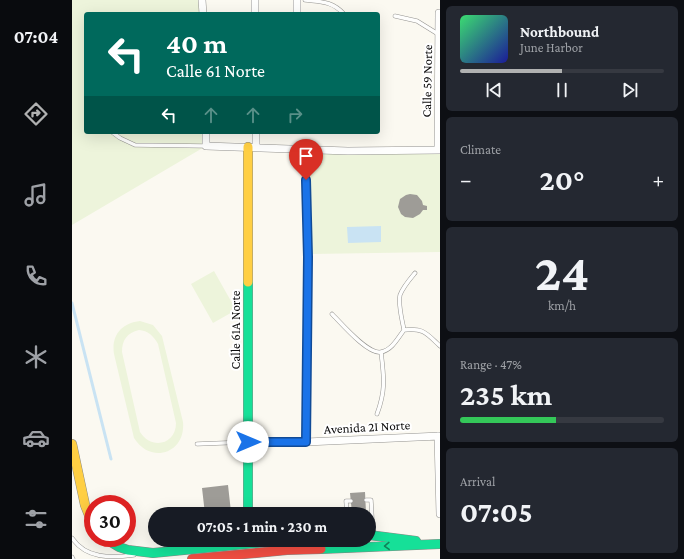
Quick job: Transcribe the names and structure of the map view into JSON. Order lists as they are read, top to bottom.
{
  "streets": {
    "street": ["Calle 59 Norte", "Calle 61A Norte", "Avenida 2I Norte"]
  },
  "crossings": [
    ["Calle 61A Norte", "Avenida 2I Norte"]
  ],
  "page": {
    "tabs": "07:04",
    "turn": ["40 m", "Calle 61 Norte"],
    "song": ["Northbound", "June Harbor"],
    "tile": [
      "Climate",
      ["24", "km/h"],
      ["Range · 47%", "235 km"],
      ["Arrival", "07:05"]
    ],
    "heat": ["−", "20°", "+"],
    "limit": "30",
    "trip": "07:05 · 1 min · 230 m"
  }
}
